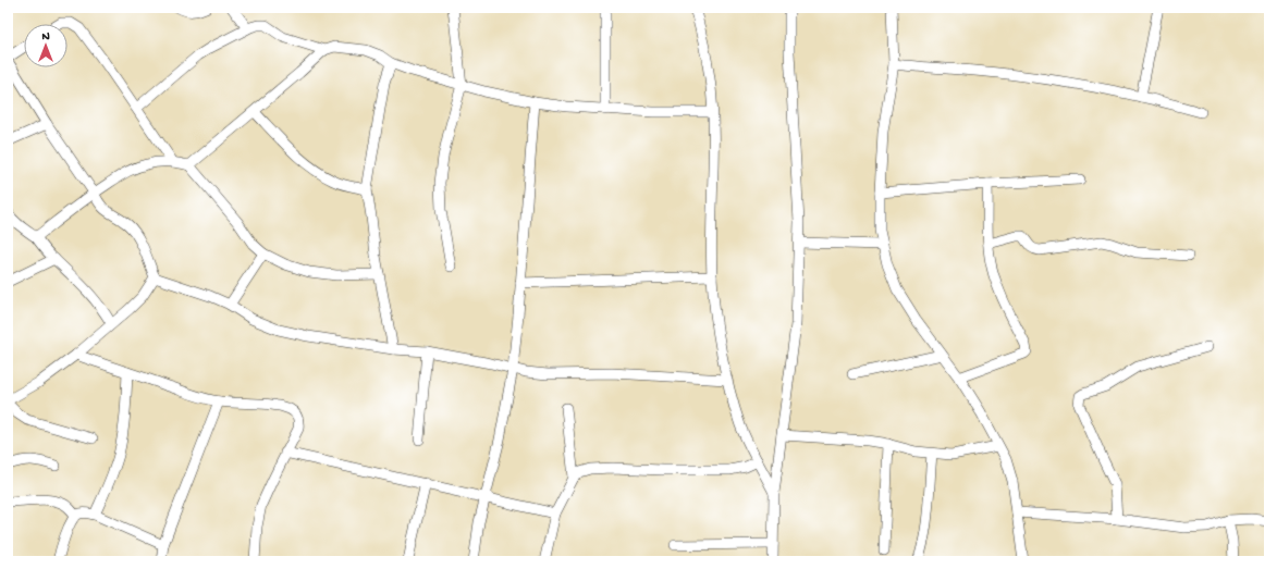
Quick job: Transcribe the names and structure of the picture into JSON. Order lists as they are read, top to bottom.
{
  "north": "top"
}
